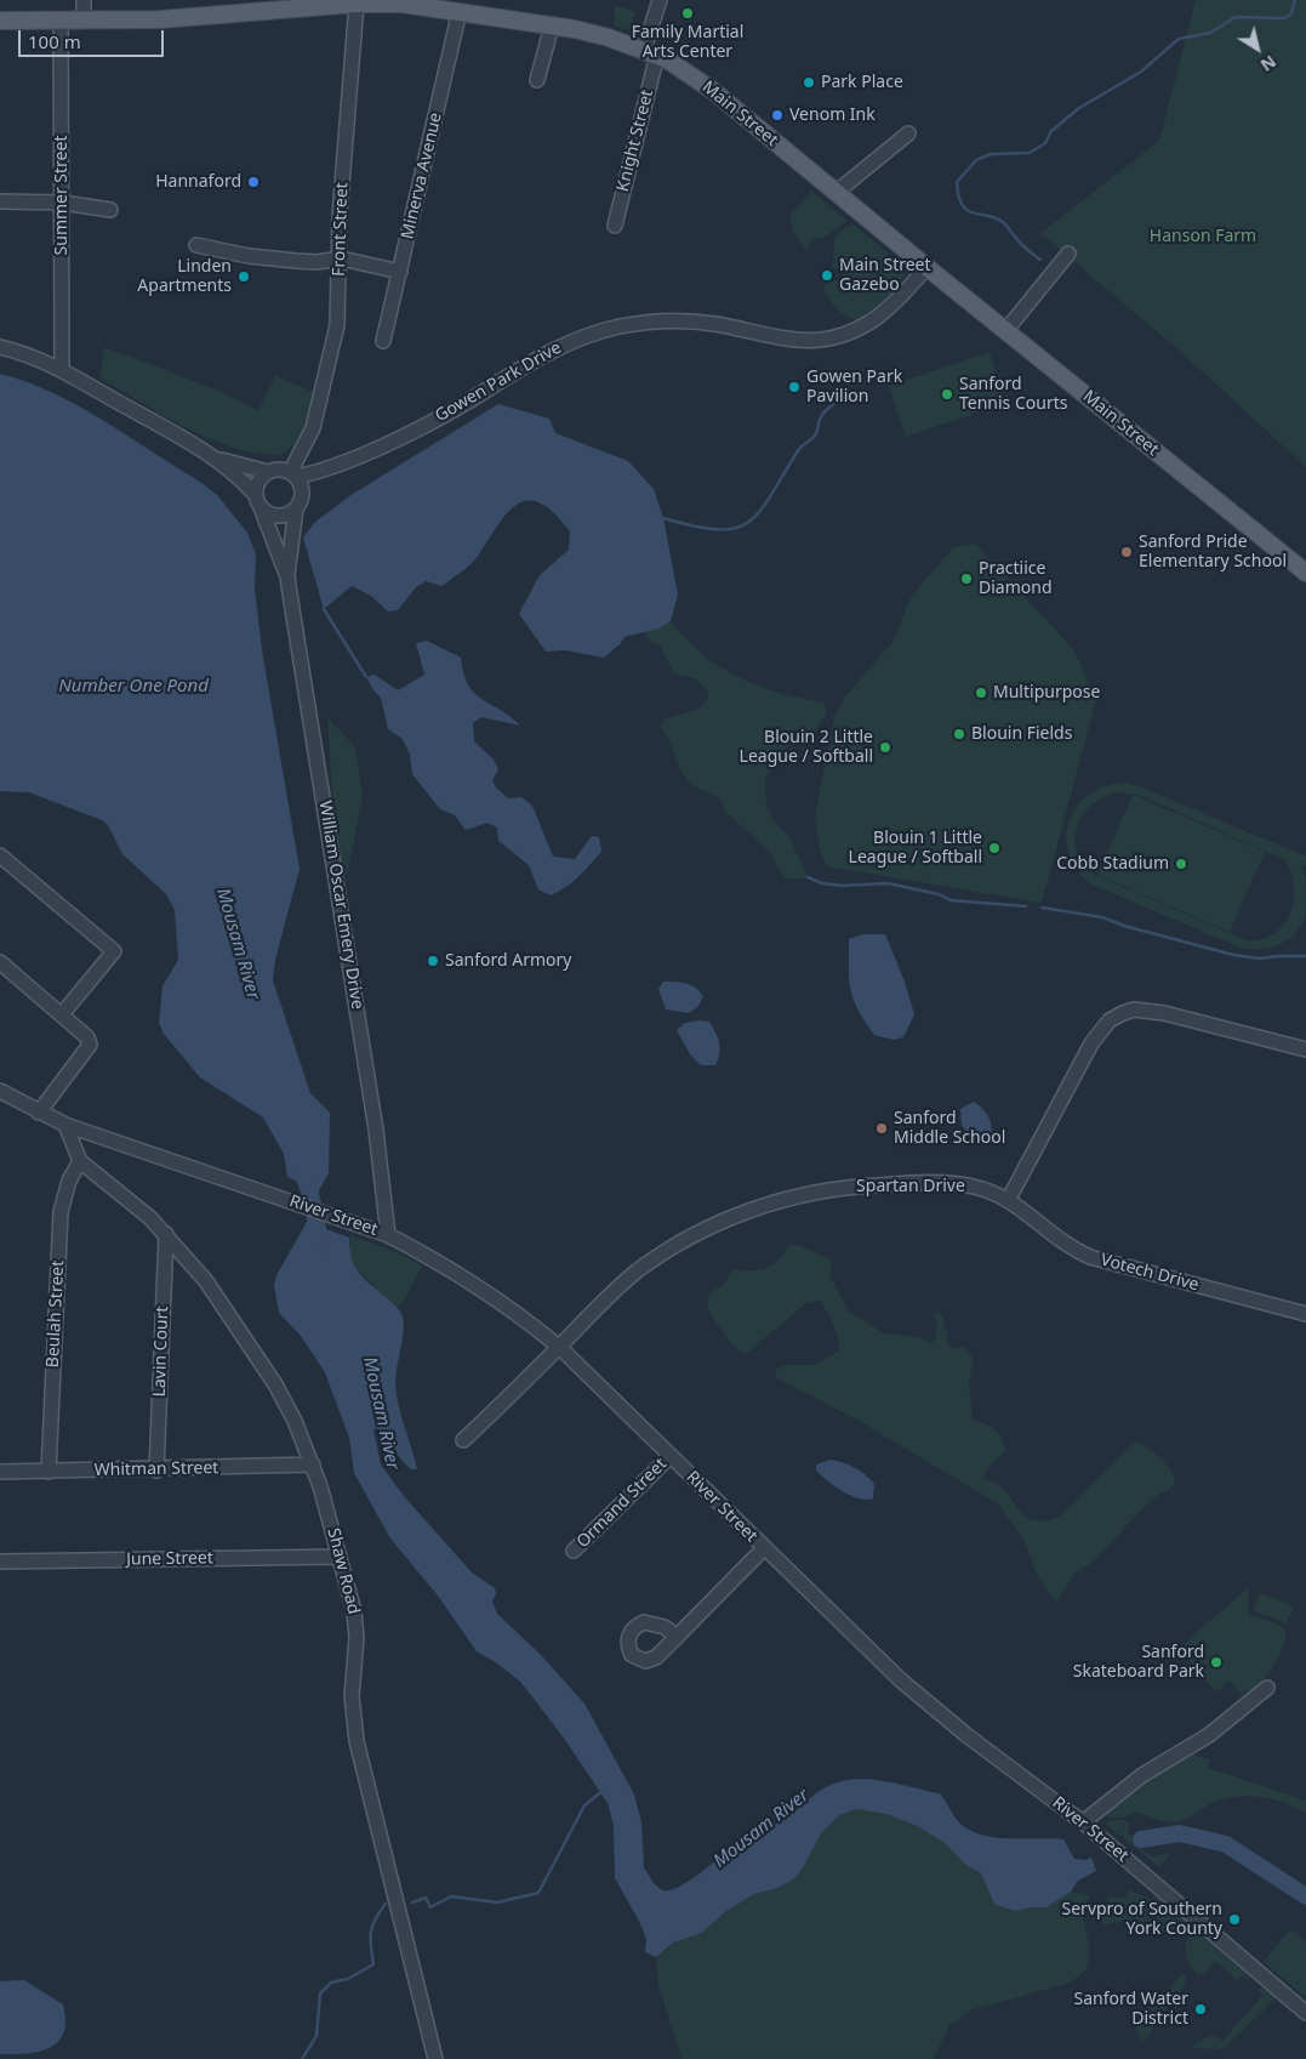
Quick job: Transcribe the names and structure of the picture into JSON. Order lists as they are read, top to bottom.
{
  "streets": {
    "main road": ["Main Street"],
    "street": [
      "Knight Street",
      "Minerva Avenue",
      "Summer Street",
      "Front Street",
      "Gowen Park Drive",
      "William Oscar Emery Drive",
      "Spartan Drive",
      "River Street",
      "Votech Drive",
      "Beulah Street",
      "Lavin Court",
      "Whitman Street",
      "Ormand Street",
      "June Street",
      "Shaw Road"
    ]
  },
  "crossings": [
    ["Main Street", "Knight Street"],
    ["Main Street", "Minerva Avenue"],
    ["Main Street", "Summer Street"],
    ["Main Street", "Front Street"],
    ["Main Street", "Gowen Park Drive"],
    ["Summer Street", "William Oscar Emery Drive"],
    ["Front Street", "Gowen Park Drive"],
    ["Front Street", "William Oscar Emery Drive"],
    ["Gowen Park Drive", "William Oscar Emery Drive"],
    ["William Oscar Emery Drive", "River Street"],
    ["Spartan Drive", "River Street"],
    ["Spartan Drive", "Votech Drive"],
    ["River Street", "Ormand Street"],
    ["Beulah Street", "Whitman Street"],
    ["Beulah Street", "Shaw Road"],
    ["Lavin Court", "Whitman Street"],
    ["Lavin Court", "Shaw Road"],
    ["Whitman Street", "Shaw Road"],
    ["June Street", "Shaw Road"]
  ],
  "water": ["Number One Pond", "Mousam River"],
  "parks": ["Hanson Farm"],
  "places": [
    "Family Martial Arts Center",
    "Park Place",
    "Venom Ink",
    "Hannaford",
    "Main Street Gazebo",
    "Linden Apartments",
    "Gowen Park Pavilion",
    "Sanford Tennis Courts",
    "Sanford Pride Elementary School",
    "Practiice Diamond",
    "Multipurpose",
    "Blouin Fields",
    "Blouin 2 Little League / Softball",
    "Blouin 1 Little League / Softball",
    "Cobb Stadium",
    "Sanford Armory",
    "Sanford Middle School",
    "Sanford Skateboard Park",
    "Servpro of Southern York County",
    "Sanford Water District"
  ],
  "scale_bar": "100 m",
  "north": "bottom right"
}
